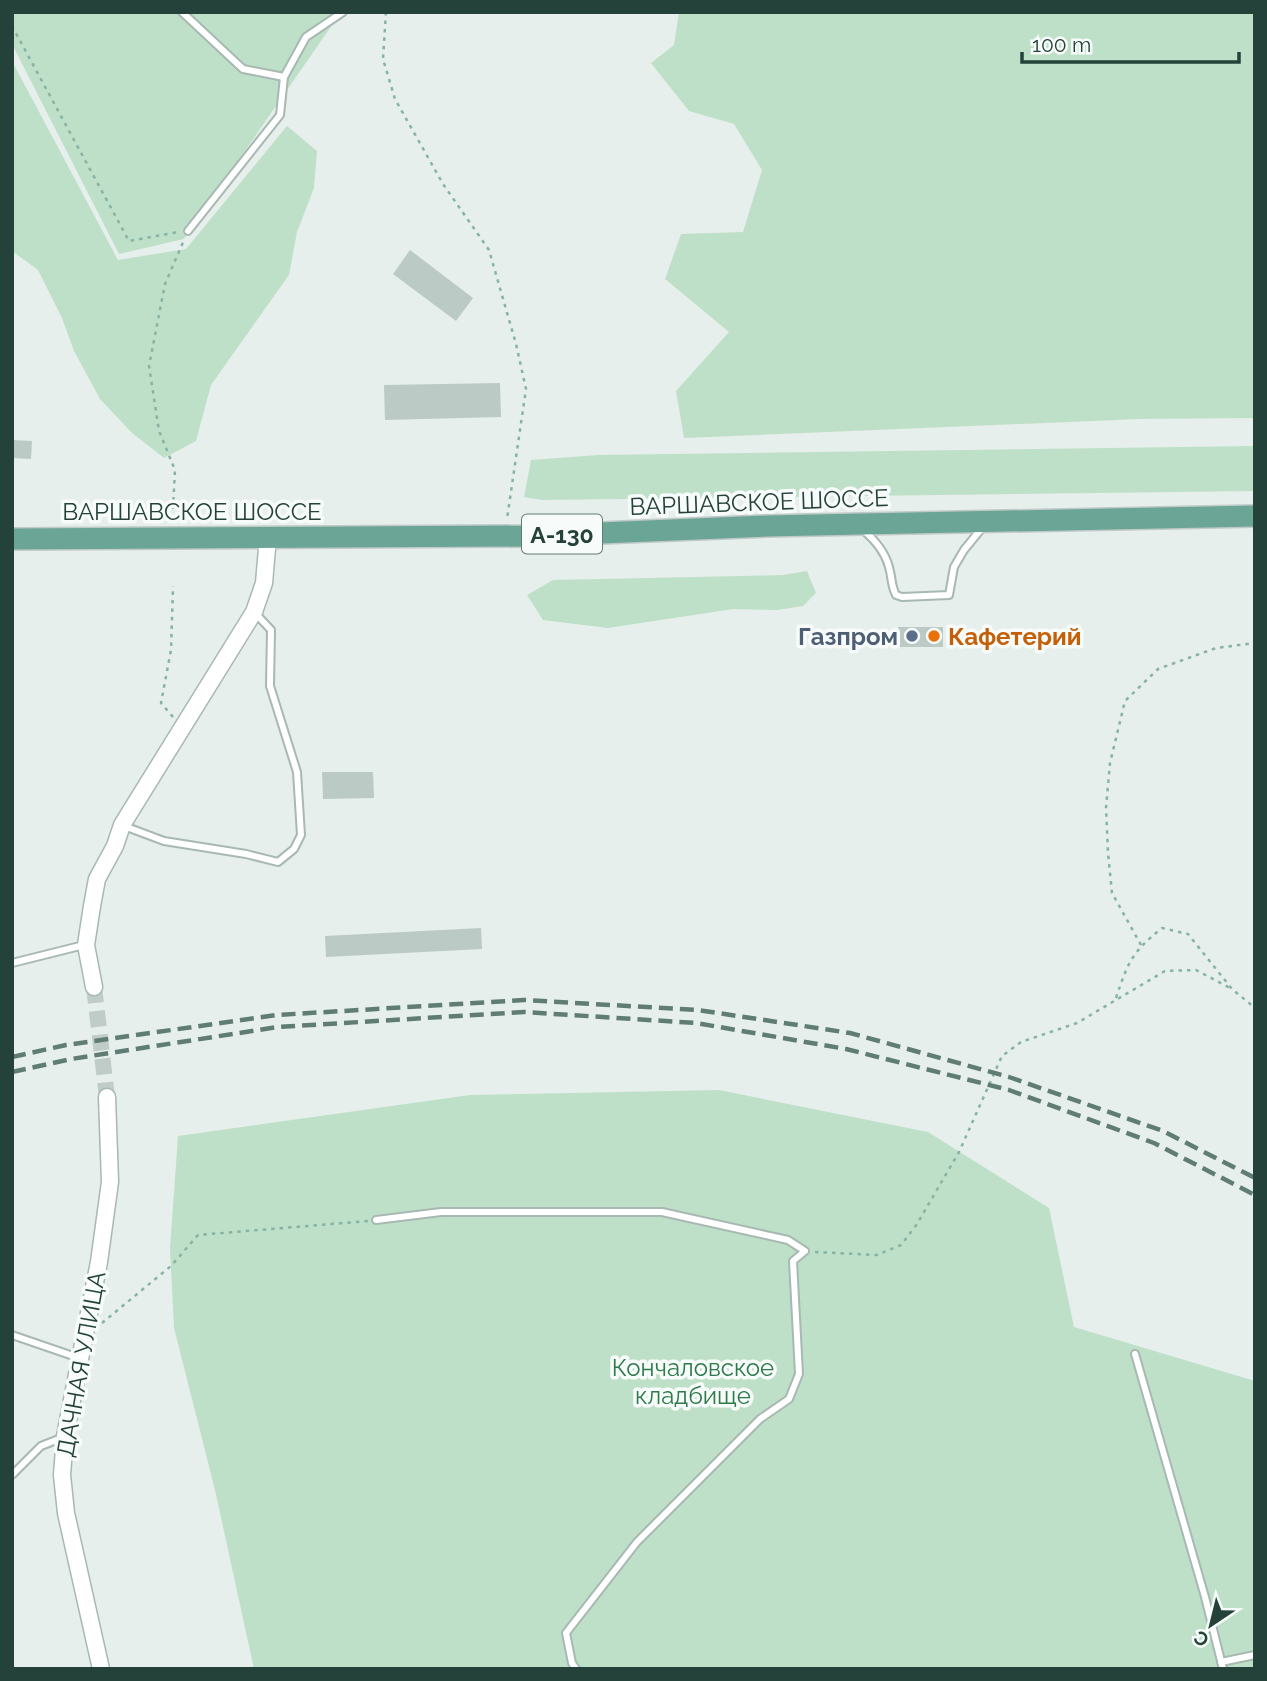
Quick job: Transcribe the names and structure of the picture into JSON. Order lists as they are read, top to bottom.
{
  "streets": {
    "main road": ["ВАРШАВСКОЕ ШОССЕ", "А-130"],
    "street": ["ДАЧНАЯ УЛИЦА"]
  },
  "parks": ["Кончаловское кладбище"],
  "places": ["Газпром", "Кафетерий"],
  "scale_bar": "100 m",
  "north": "bottom left"
}
